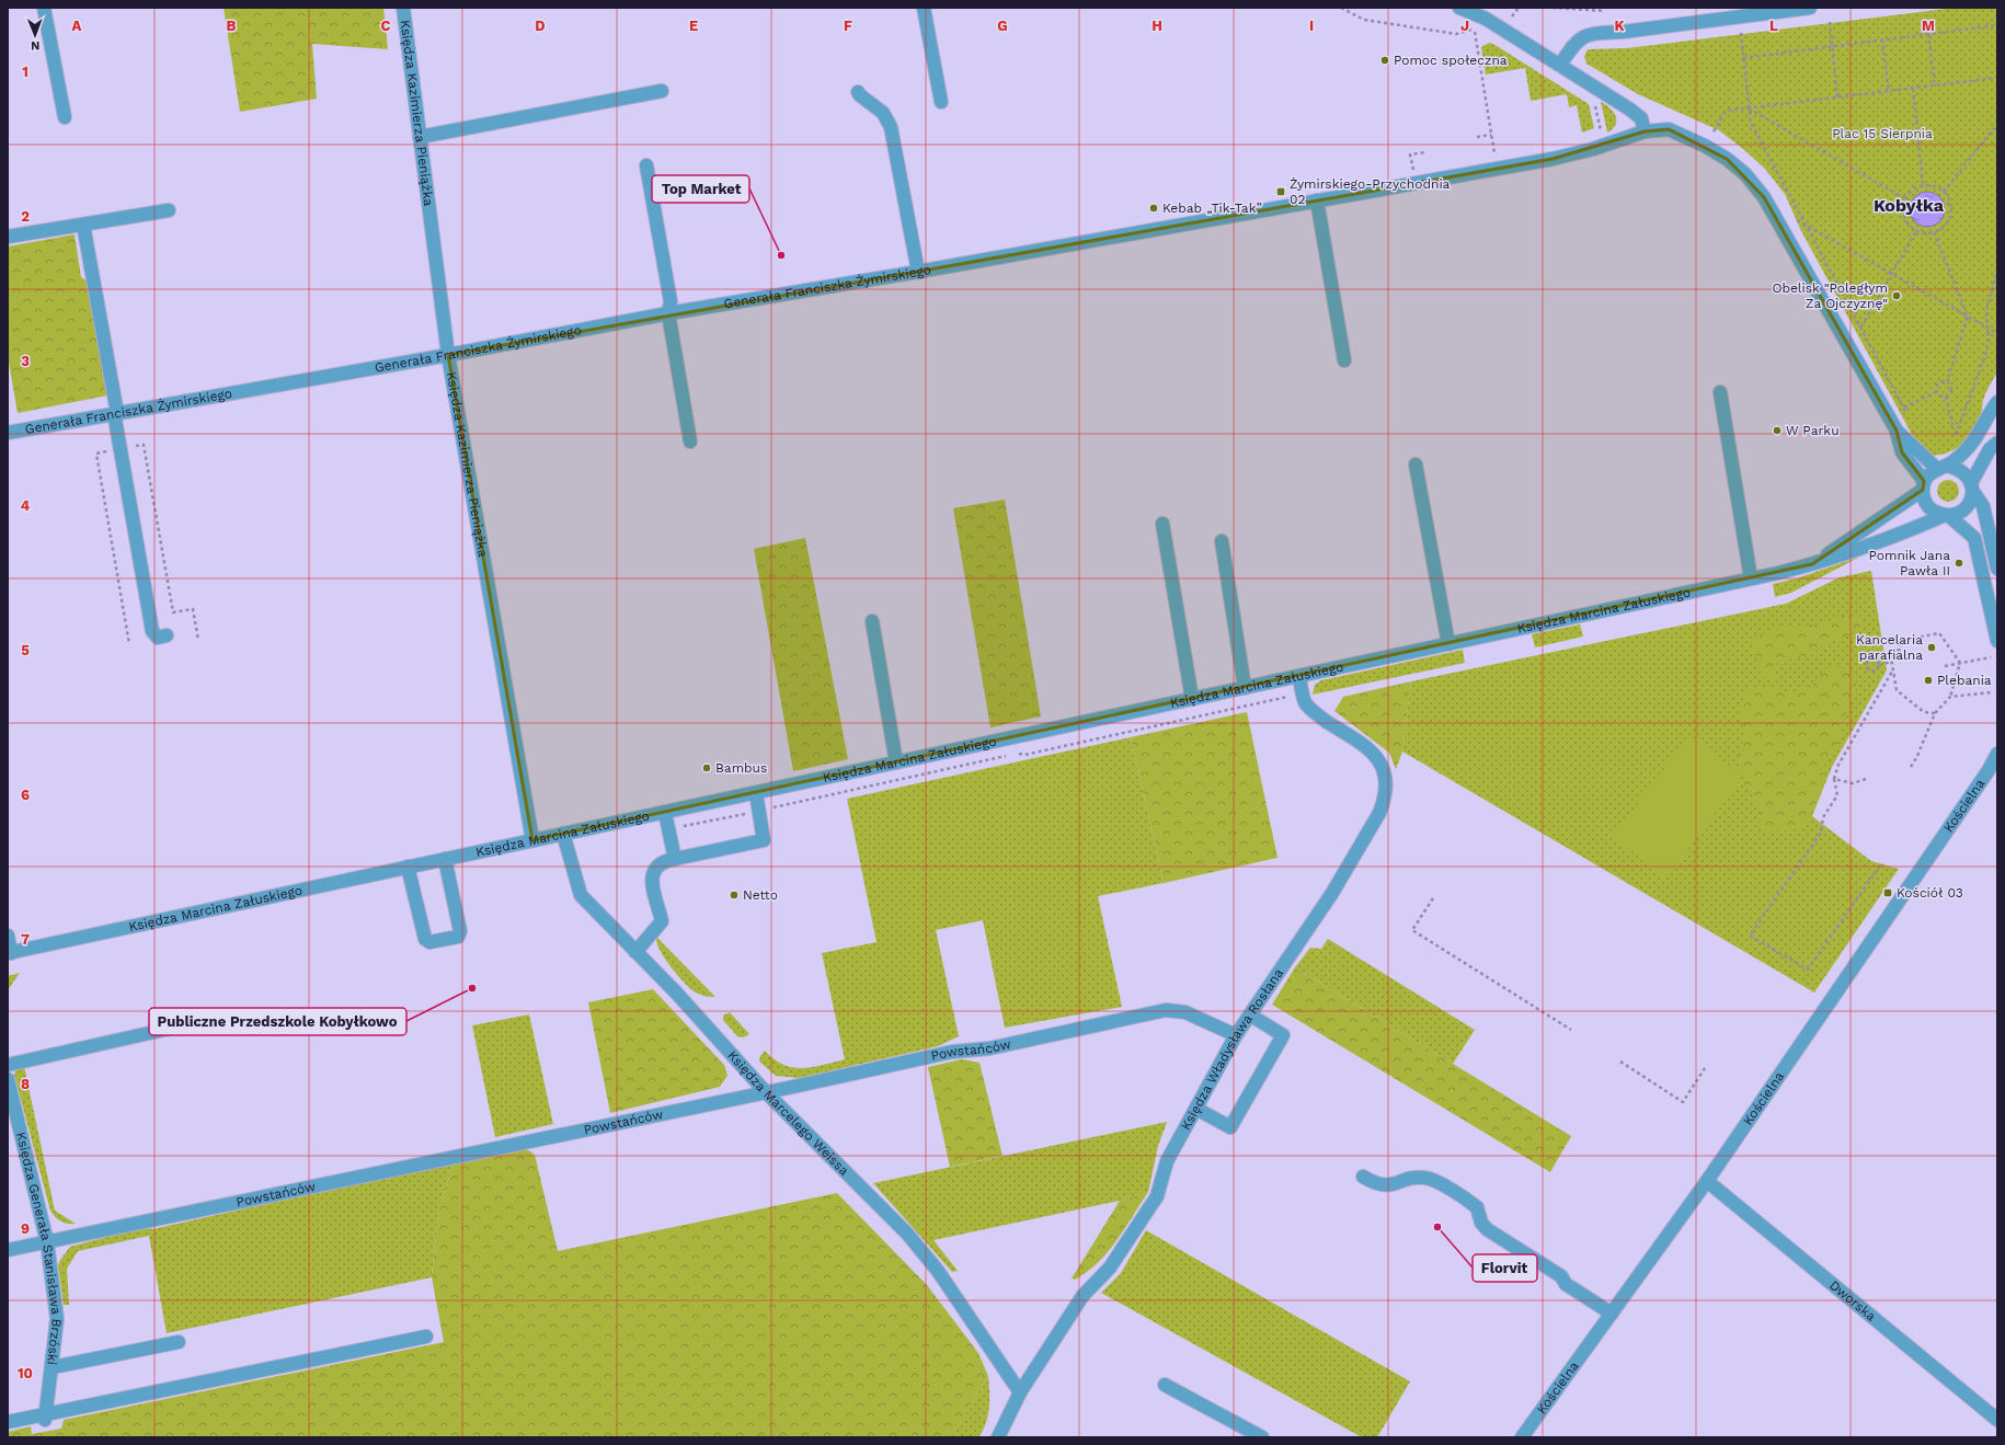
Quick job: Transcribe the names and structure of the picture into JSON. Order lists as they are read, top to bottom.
{
  "streets": {
    "street": [
      "Księdza Kazimierza Pieniążka",
      "Generała Franciszka Żymirskiego",
      "Księdza Marcina Załuskiego",
      "Kościelna",
      "Powstańców",
      "Księdza Władysława Rosłana",
      "Księdza Marcelego Weissa",
      "Księdza Generała Stanisława Brzóski",
      "Dworska"
    ]
  },
  "crossings": [
    ["Księdza Kazimierza Pieniążka", "Generała Franciszka Żymirskiego"],
    ["Księdza Kazimierza Pieniążka", "Księdza Marcina Załuskiego"],
    ["Księdza Marcina Załuskiego", "Księdza Władysława Rosłana"],
    ["Księdza Marcina Załuskiego", "Księdza Marcelego Weissa"],
    ["Kościelna", "Dworska"],
    ["Powstańców", "Księdza Władysława Rosłana"],
    ["Powstańców", "Księdza Marcelego Weissa"],
    ["Powstańców", "Księdza Generała Stanisława Brzóski"],
    ["Księdza Władysława Rosłana", "Księdza Marcelego Weissa"]
  ],
  "districts": ["Kobyłka"],
  "parks": ["Plac 15 Sierpnia"],
  "places": {
    "other": [
      "Pomoc społeczna",
      "Kebab „Tik-Tak”",
      "Top Market",
      "Obelisk \"Poległym Za Ojczyznę\"",
      "W Parku",
      "Pomnik Jana Pawła II",
      "Kancelaria parafialna",
      "Plebania",
      "Bambus",
      "Netto",
      "Publiczne Przedszkole Kobyłkowo",
      "Florvit"
    ],
    "transit": ["Żymirskiego-Przychodnia 02", "Kościół 03"]
  },
  "north": "bottom",
  "grid": {
    "columns": [
      "A",
      "B",
      "C",
      "D",
      "E",
      "F",
      "G",
      "H",
      "I",
      "J",
      "K",
      "L",
      "M"
    ],
    "rows": [
      "1",
      "2",
      "3",
      "4",
      "5",
      "6",
      "7",
      "8",
      "9",
      "10"
    ]
  }
}
